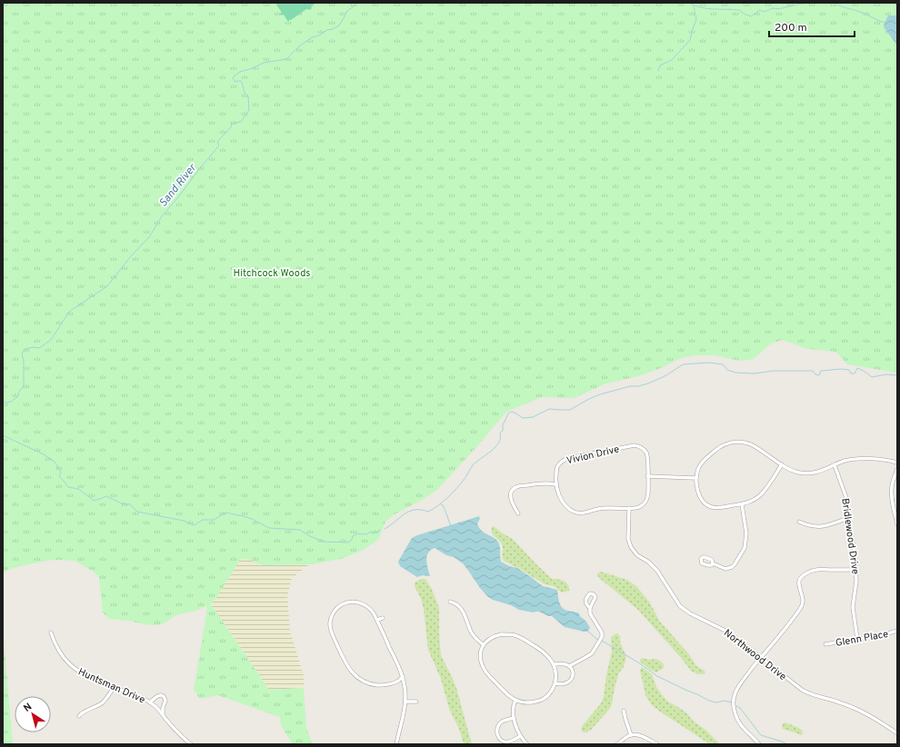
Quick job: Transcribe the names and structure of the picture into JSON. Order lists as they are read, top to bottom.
{
  "streets": {
    "street": [
      "Vivion Drive",
      "Bridlewood Drive",
      "Glenn Place",
      "Northwood Drive",
      "Huntsman Drive"
    ]
  },
  "crossings": [
    ["Vivion Drive", "Northwood Drive"],
    ["Bridlewood Drive", "Glenn Place"]
  ],
  "water": ["Sand River"],
  "parks": ["Hitchcock Woods"],
  "scale_bar": "200 m",
  "north": "top left"
}
